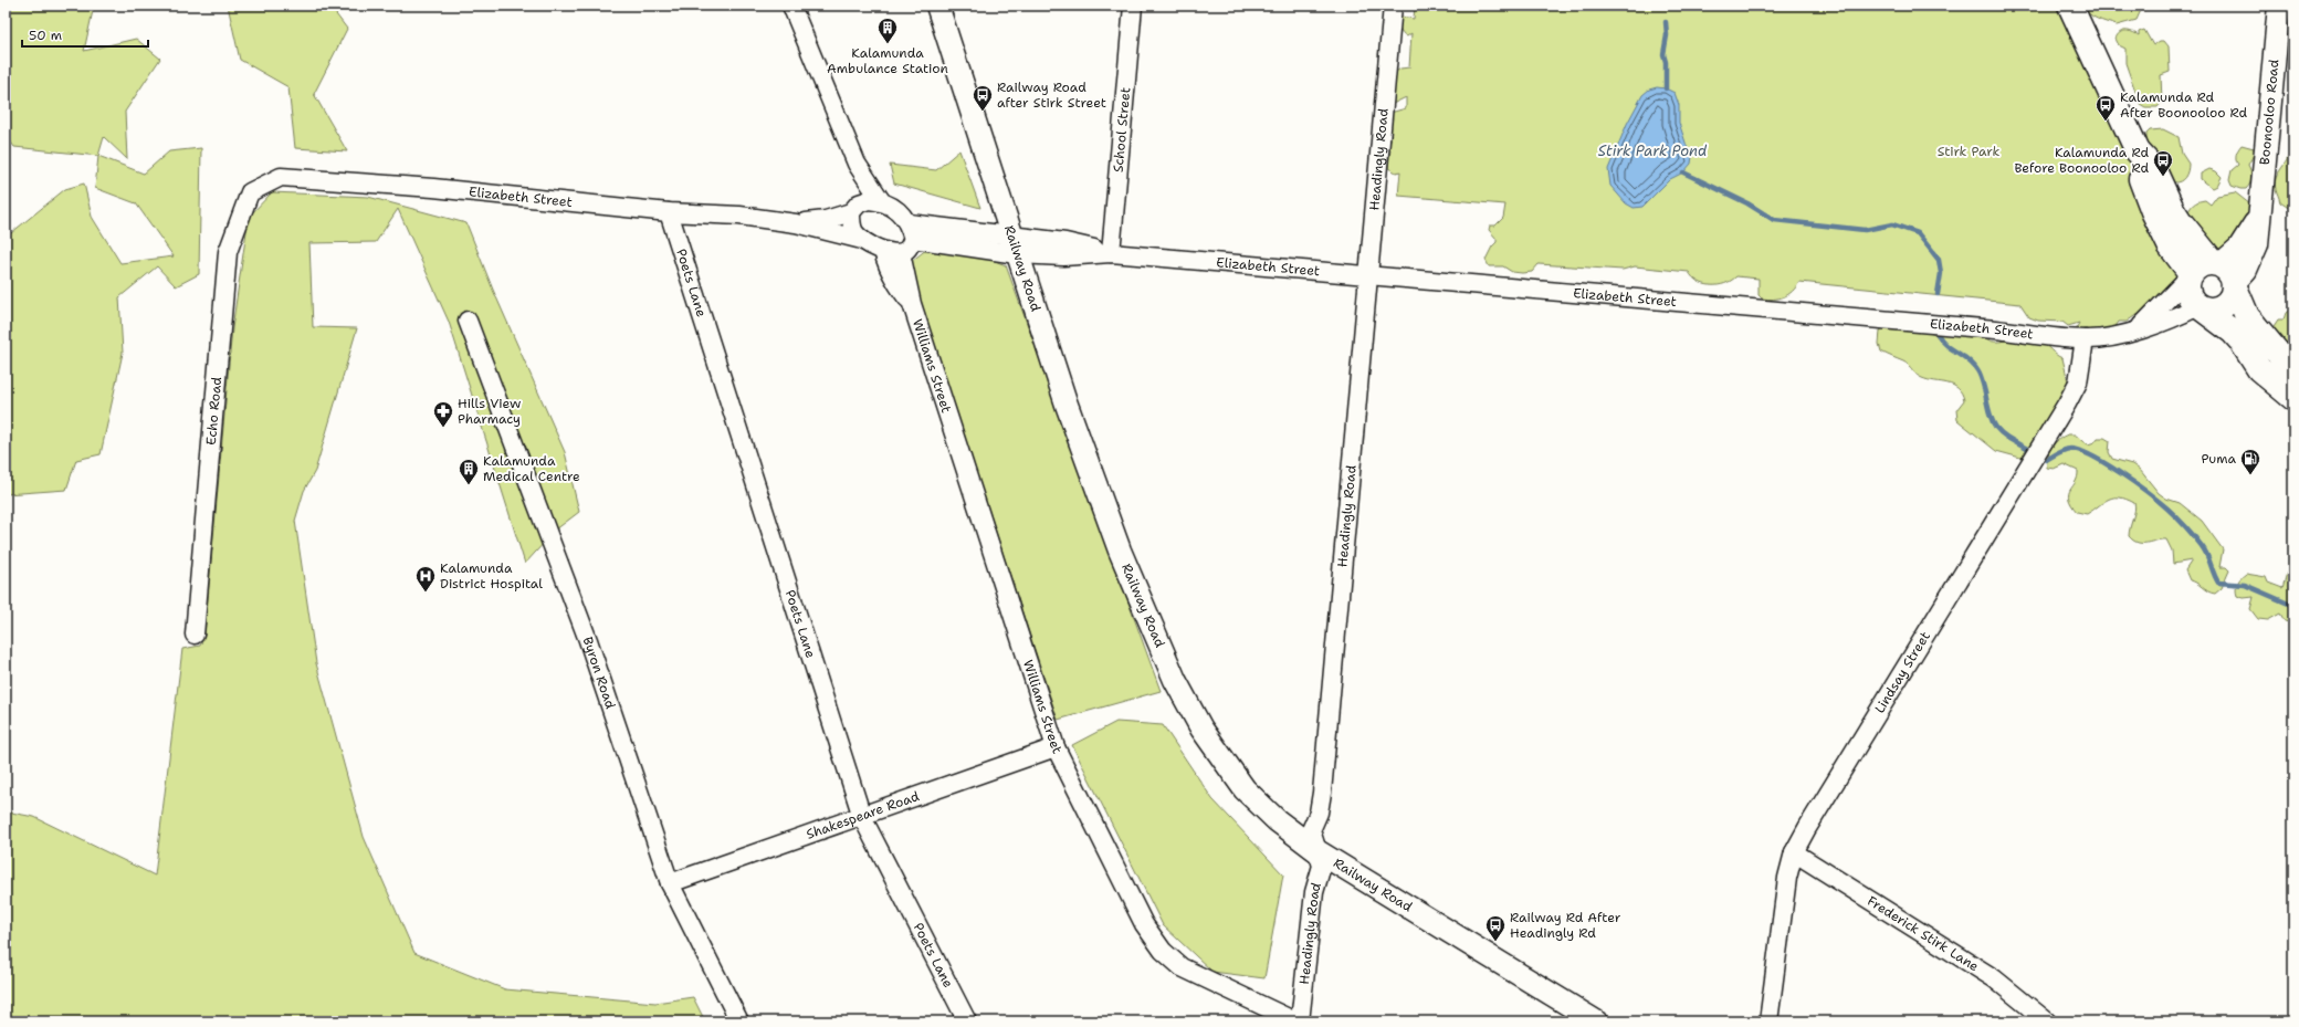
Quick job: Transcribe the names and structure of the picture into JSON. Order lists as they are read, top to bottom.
{
  "streets": {
    "street": [
      "Boonooloo Road",
      "School Street",
      "Headingly Road",
      "Elizabeth Street",
      "Railway Road",
      "Poets Lane",
      "Williams Street",
      "Echo Road",
      "Lindsay Street",
      "Byron Road",
      "Shakespeare Road",
      "Frederick Stirk Lane"
    ]
  },
  "crossings": [
    ["Boonooloo Road", "Elizabeth Street"],
    ["School Street", "Elizabeth Street"],
    ["Headingly Road", "Elizabeth Street"],
    ["Headingly Road", "Railway Road"],
    ["Elizabeth Street", "Railway Road"],
    ["Elizabeth Street", "Poets Lane"],
    ["Elizabeth Street", "Williams Street"],
    ["Elizabeth Street", "Echo Road"],
    ["Elizabeth Street", "Lindsay Street"],
    ["Poets Lane", "Shakespeare Road"],
    ["Williams Street", "Shakespeare Road"],
    ["Lindsay Street", "Frederick Stirk Lane"],
    ["Byron Road", "Shakespeare Road"]
  ],
  "water": ["Stirk Park Pond"],
  "parks": ["Stirk Park"],
  "places": {
    "building": ["Kalamunda Ambulance Station", "Kalamunda Medical Centre"],
    "bus stop": [
      "Railway Road after Stirk Street",
      "Kalamunda Rd After Boonooloo Rd",
      "Kalamunda Rd Before Boonooloo Rd",
      "Railway Rd After Headingly Rd"
    ],
    "pharmacy": ["Hills View Pharmacy"],
    "fuel station": ["Puma"],
    "hospital": ["Kalamunda District Hospital"]
  },
  "scale_bar": "50 m"
}
